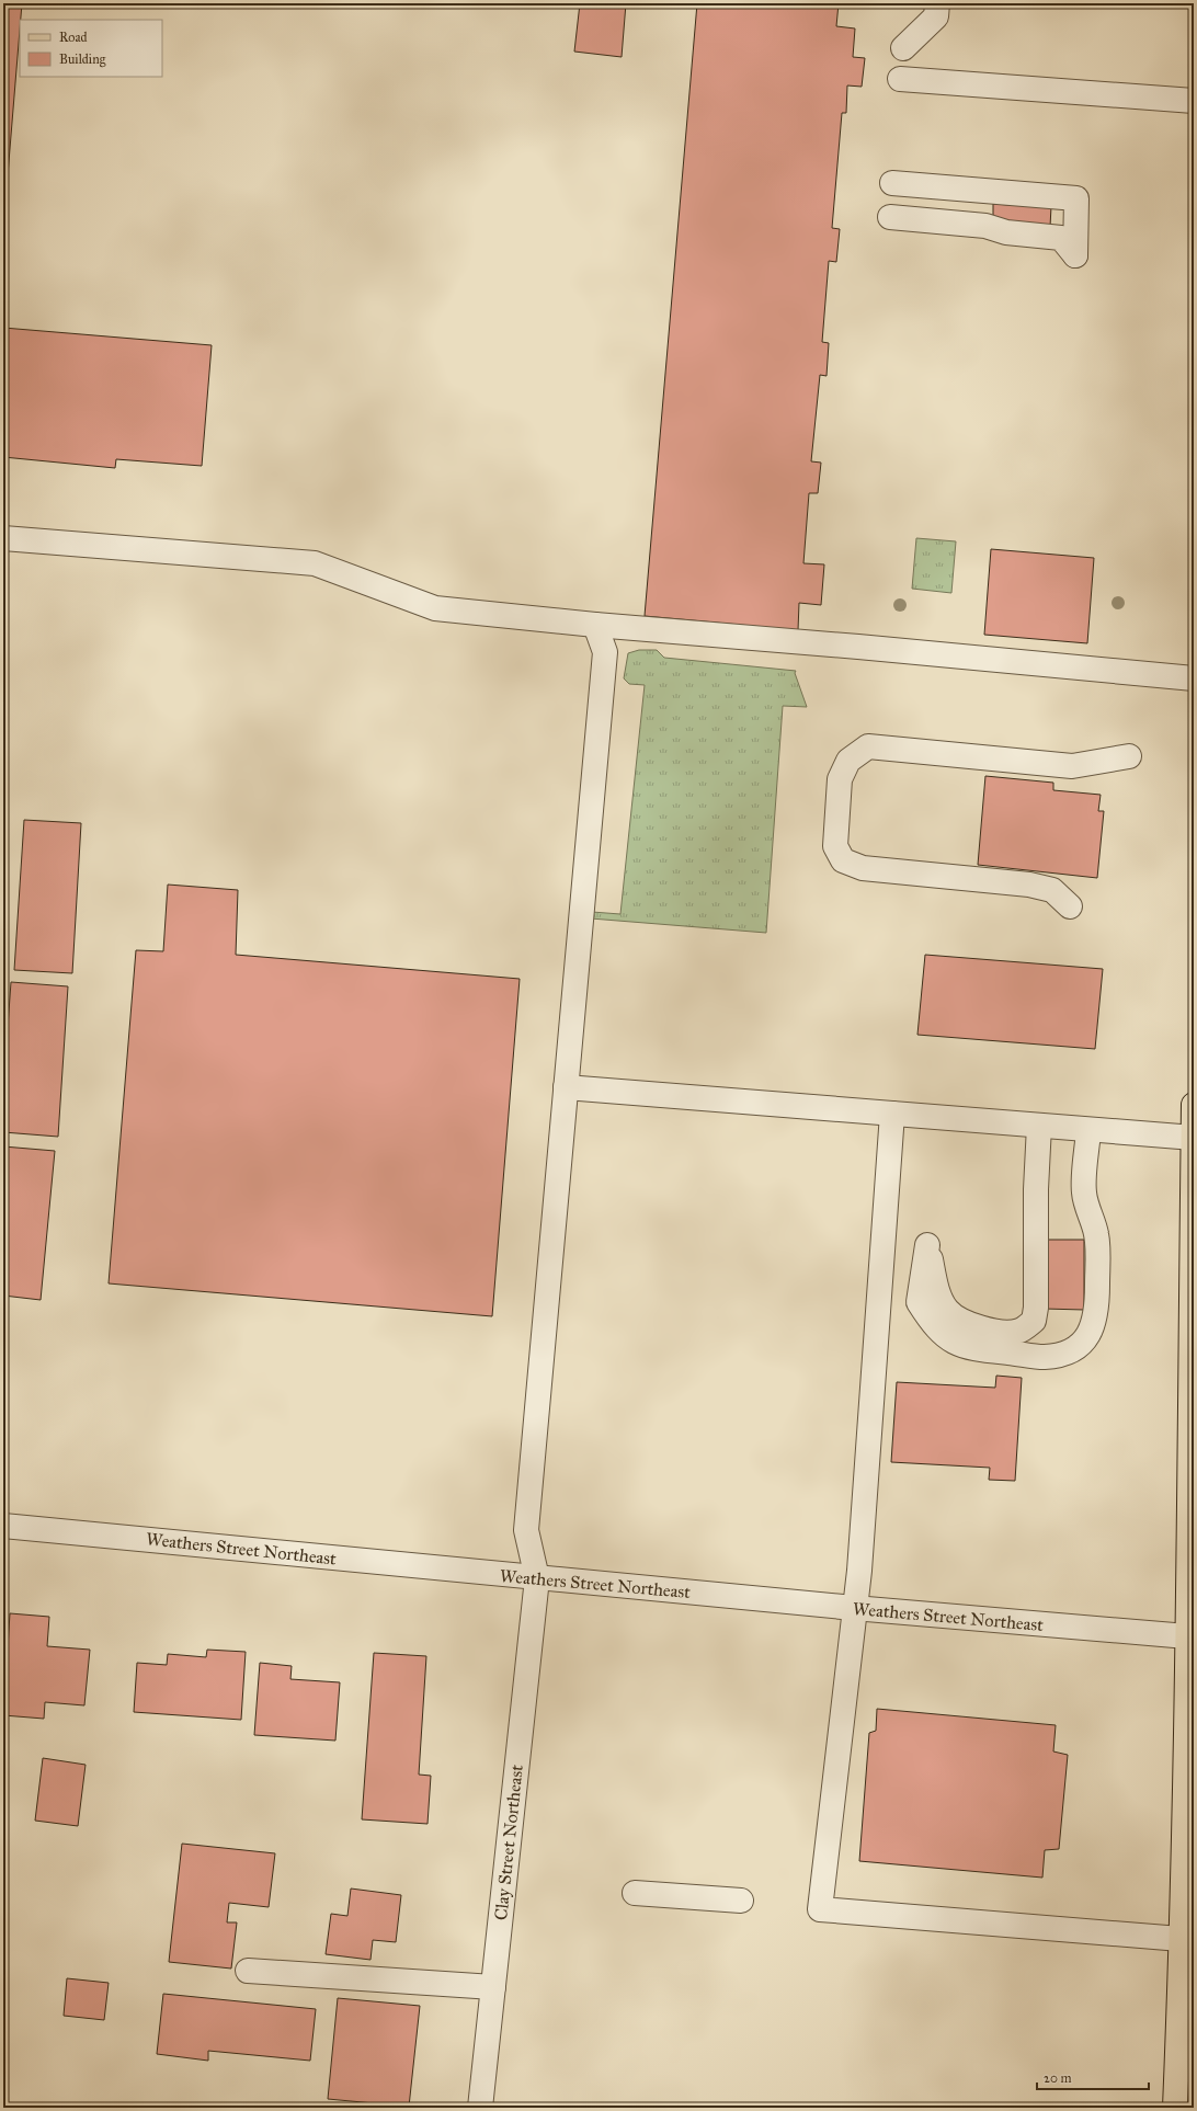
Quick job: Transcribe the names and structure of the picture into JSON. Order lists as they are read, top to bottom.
{
  "streets": {
    "street": ["Weathers Street Northeast", "Clay Street Northeast"]
  },
  "crossings": [
    ["Weathers Street Northeast", "Clay Street Northeast"]
  ],
  "legend": ["Road", "Building"],
  "scale_bar": "20 m"
}
